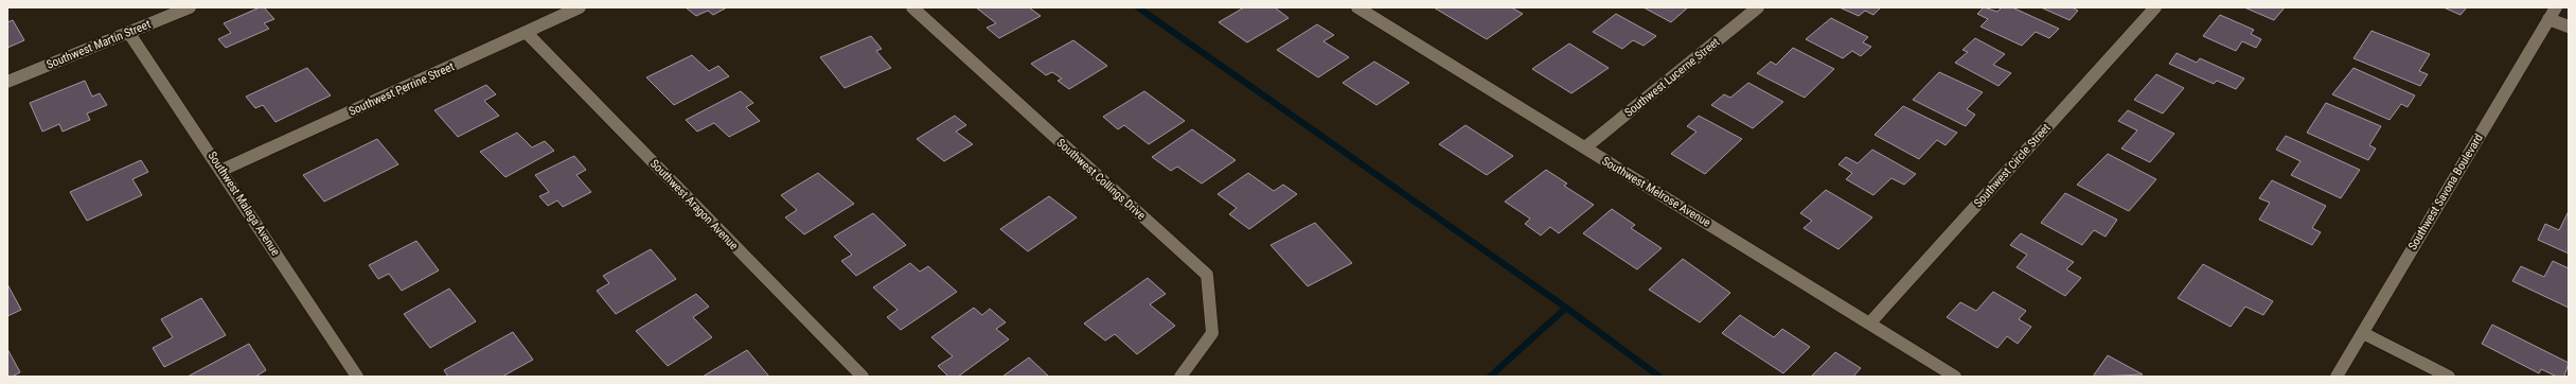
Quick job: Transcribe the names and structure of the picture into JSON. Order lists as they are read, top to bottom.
{
  "streets": {
    "street": [
      "Southwest Martin Street",
      "Southwest Lucerne Street",
      "Southwest Perrine Street",
      "Southwest Circle Street",
      "Southwest Collings Drive",
      "Southwest Melrose Avenue",
      "Southwest Savona Boulevard",
      "Southwest Malaga Avenue",
      "Southwest Aragon Avenue"
    ]
  },
  "crossings": [
    ["Southwest Martin Street", "Southwest Malaga Avenue"],
    ["Southwest Lucerne Street", "Southwest Melrose Avenue"],
    ["Southwest Perrine Street", "Southwest Malaga Avenue"],
    ["Southwest Perrine Street", "Southwest Aragon Avenue"],
    ["Southwest Circle Street", "Southwest Melrose Avenue"]
  ]
}
